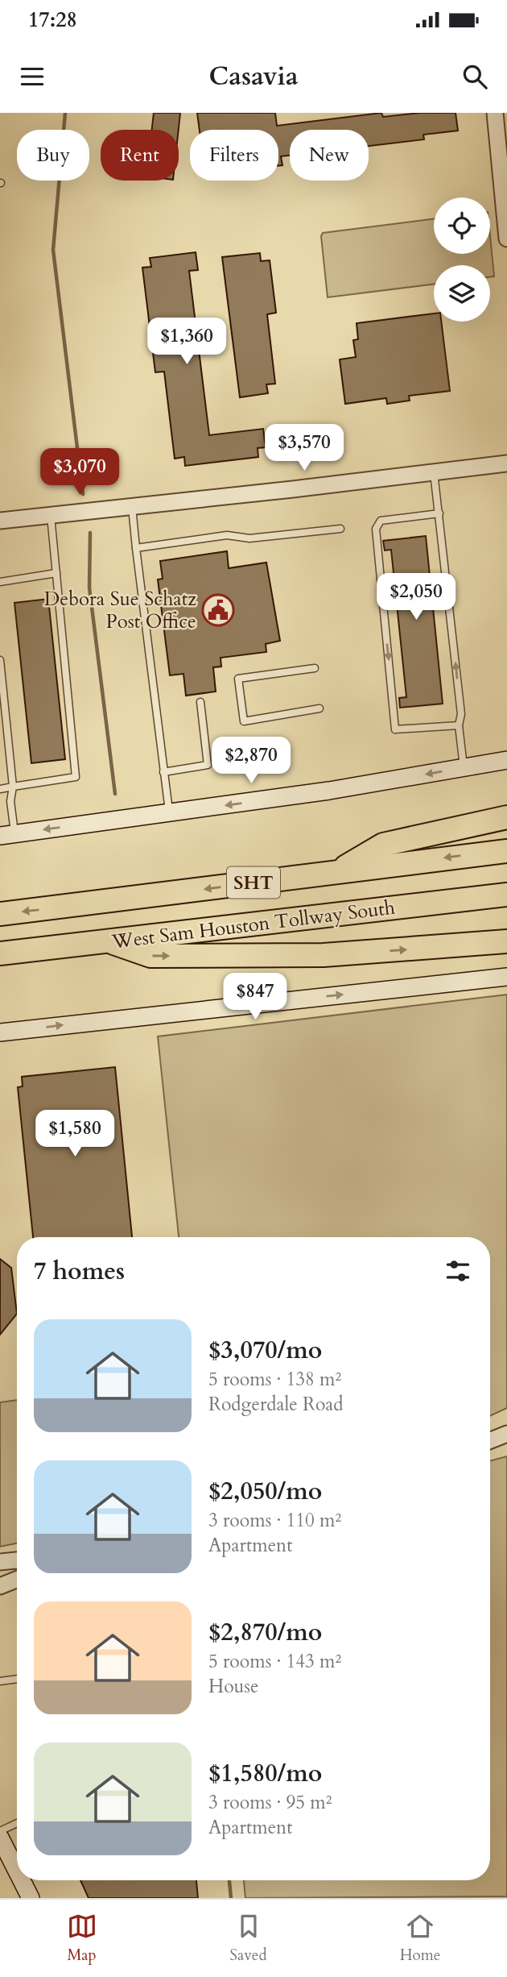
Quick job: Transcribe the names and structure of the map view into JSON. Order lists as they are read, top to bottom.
{
  "streets": {
    "highway": ["SHT", "West Sam Houston Tollway South"]
  },
  "places": {
    "public building": ["Debora Sue Schatz Post Office"]
  },
  "page": {
    "status": "17:28",
    "header": "Casavia",
    "chip": [
      "Buy",
      "Rent",
      "Filters",
      "New"
    ],
    "price": [
      "$1,360",
      "$3,570",
      "$3,070",
      "$2,050",
      "$2,870",
      "$847",
      "$1,580"
    ],
    "heading": "7 homes",
    "list": [
      {
        "name": "$3,070/mo",
        "note": "5 rooms · 138 m² · Rodgerdale Road"
      },
      {
        "name": "$2,050/mo",
        "note": "3 rooms · 110 m² · Apartment"
      },
      {
        "name": "$2,870/mo",
        "note": "5 rooms · 143 m² · House"
      },
      {
        "name": "$1,580/mo",
        "note": "3 rooms · 95 m² · Apartment"
      }
    ],
    "tabs": ["Map", "Saved", "Home"]
  }
}
